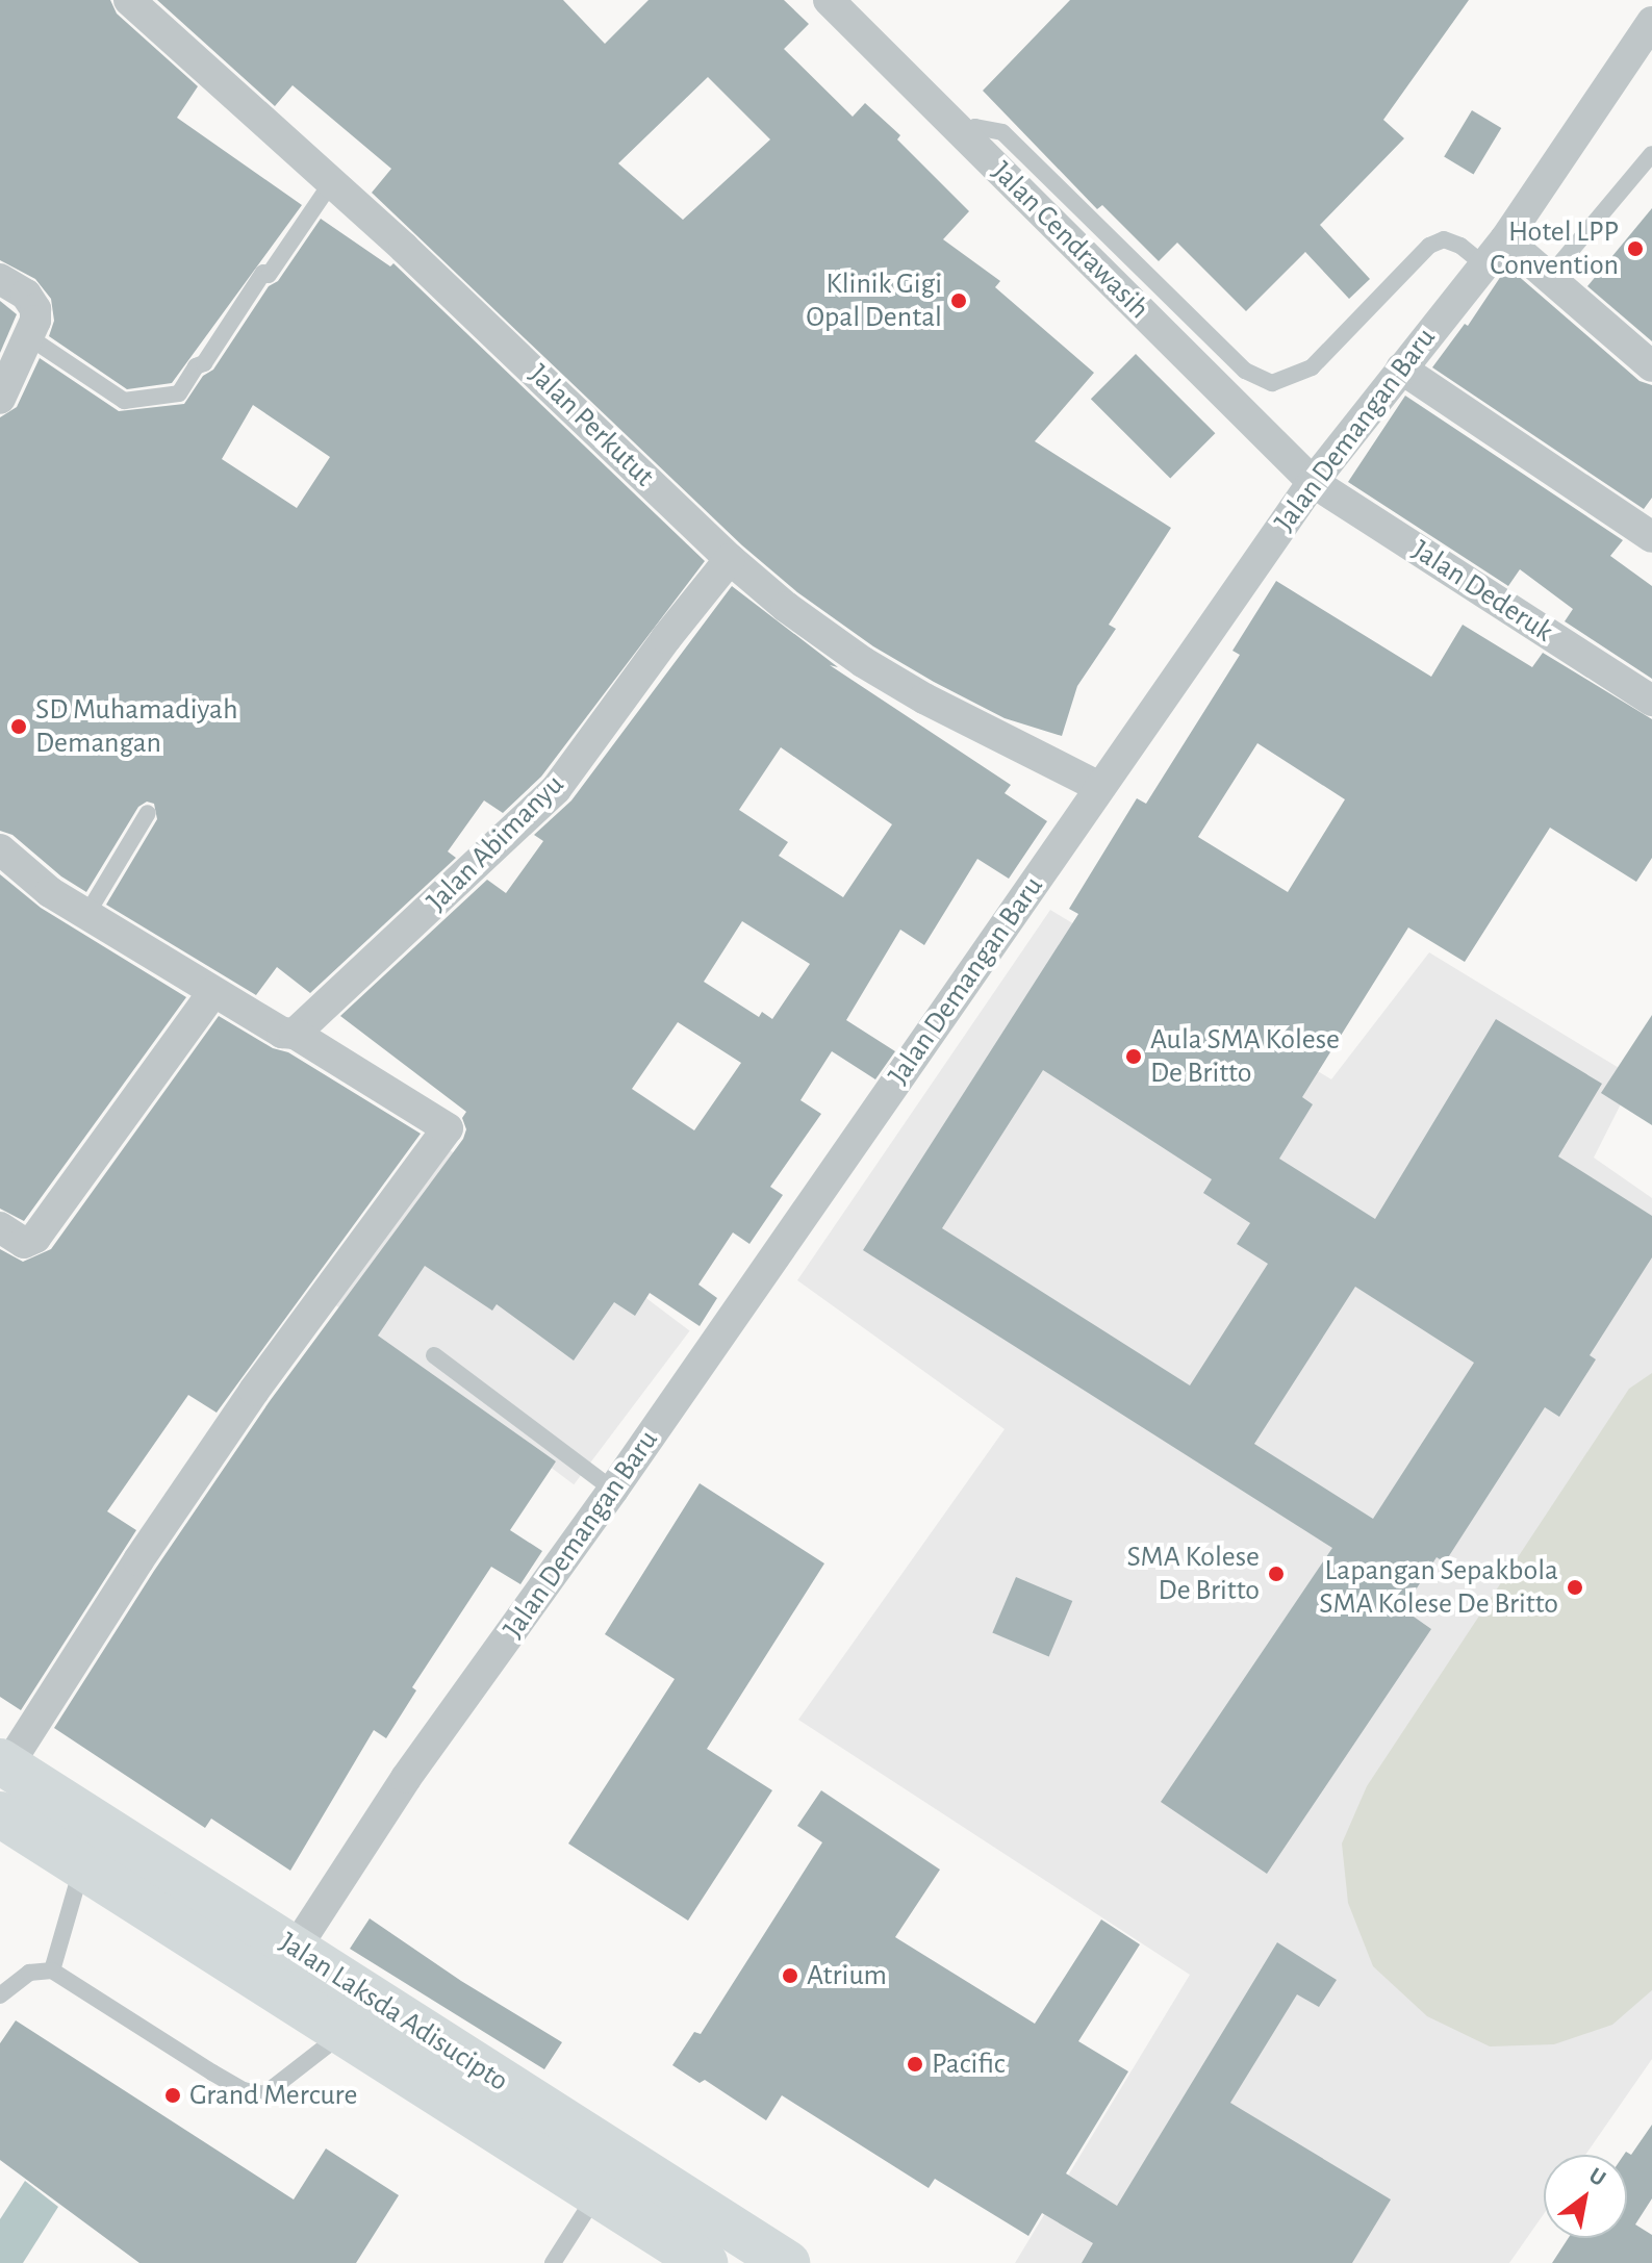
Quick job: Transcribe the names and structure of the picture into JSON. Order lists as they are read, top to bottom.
{
  "streets": {
    "main road": ["Jalan Laksda Adisucipto"],
    "street": [
      "Jalan Cendrawasih",
      "Jalan Perkutut",
      "Jalan Demangan Baru",
      "Jalan Dederuk",
      "Jalan Abimanyu"
    ]
  },
  "crossings": [
    ["Jalan Cendrawasih", "Jalan Demangan Baru"],
    ["Jalan Cendrawasih", "Jalan Dederuk"],
    ["Jalan Perkutut", "Jalan Demangan Baru"],
    ["Jalan Perkutut", "Jalan Abimanyu"],
    ["Jalan Demangan Baru", "Jalan Dederuk"],
    ["Jalan Demangan Baru", "Jalan Laksda Adisucipto"]
  ],
  "places": [
    "Hotel LPP Convention",
    "Klinik Gigi Opal Dental",
    "SD Muhamadiyah Demangan",
    "Aula SMA Kolese De Britto",
    "SMA Kolese De Britto",
    "Lapangan Sepakbola SMA Kolese De Britto",
    "Atrium",
    "Pacific",
    "Grand Mercure"
  ],
  "north": "top right"
}
